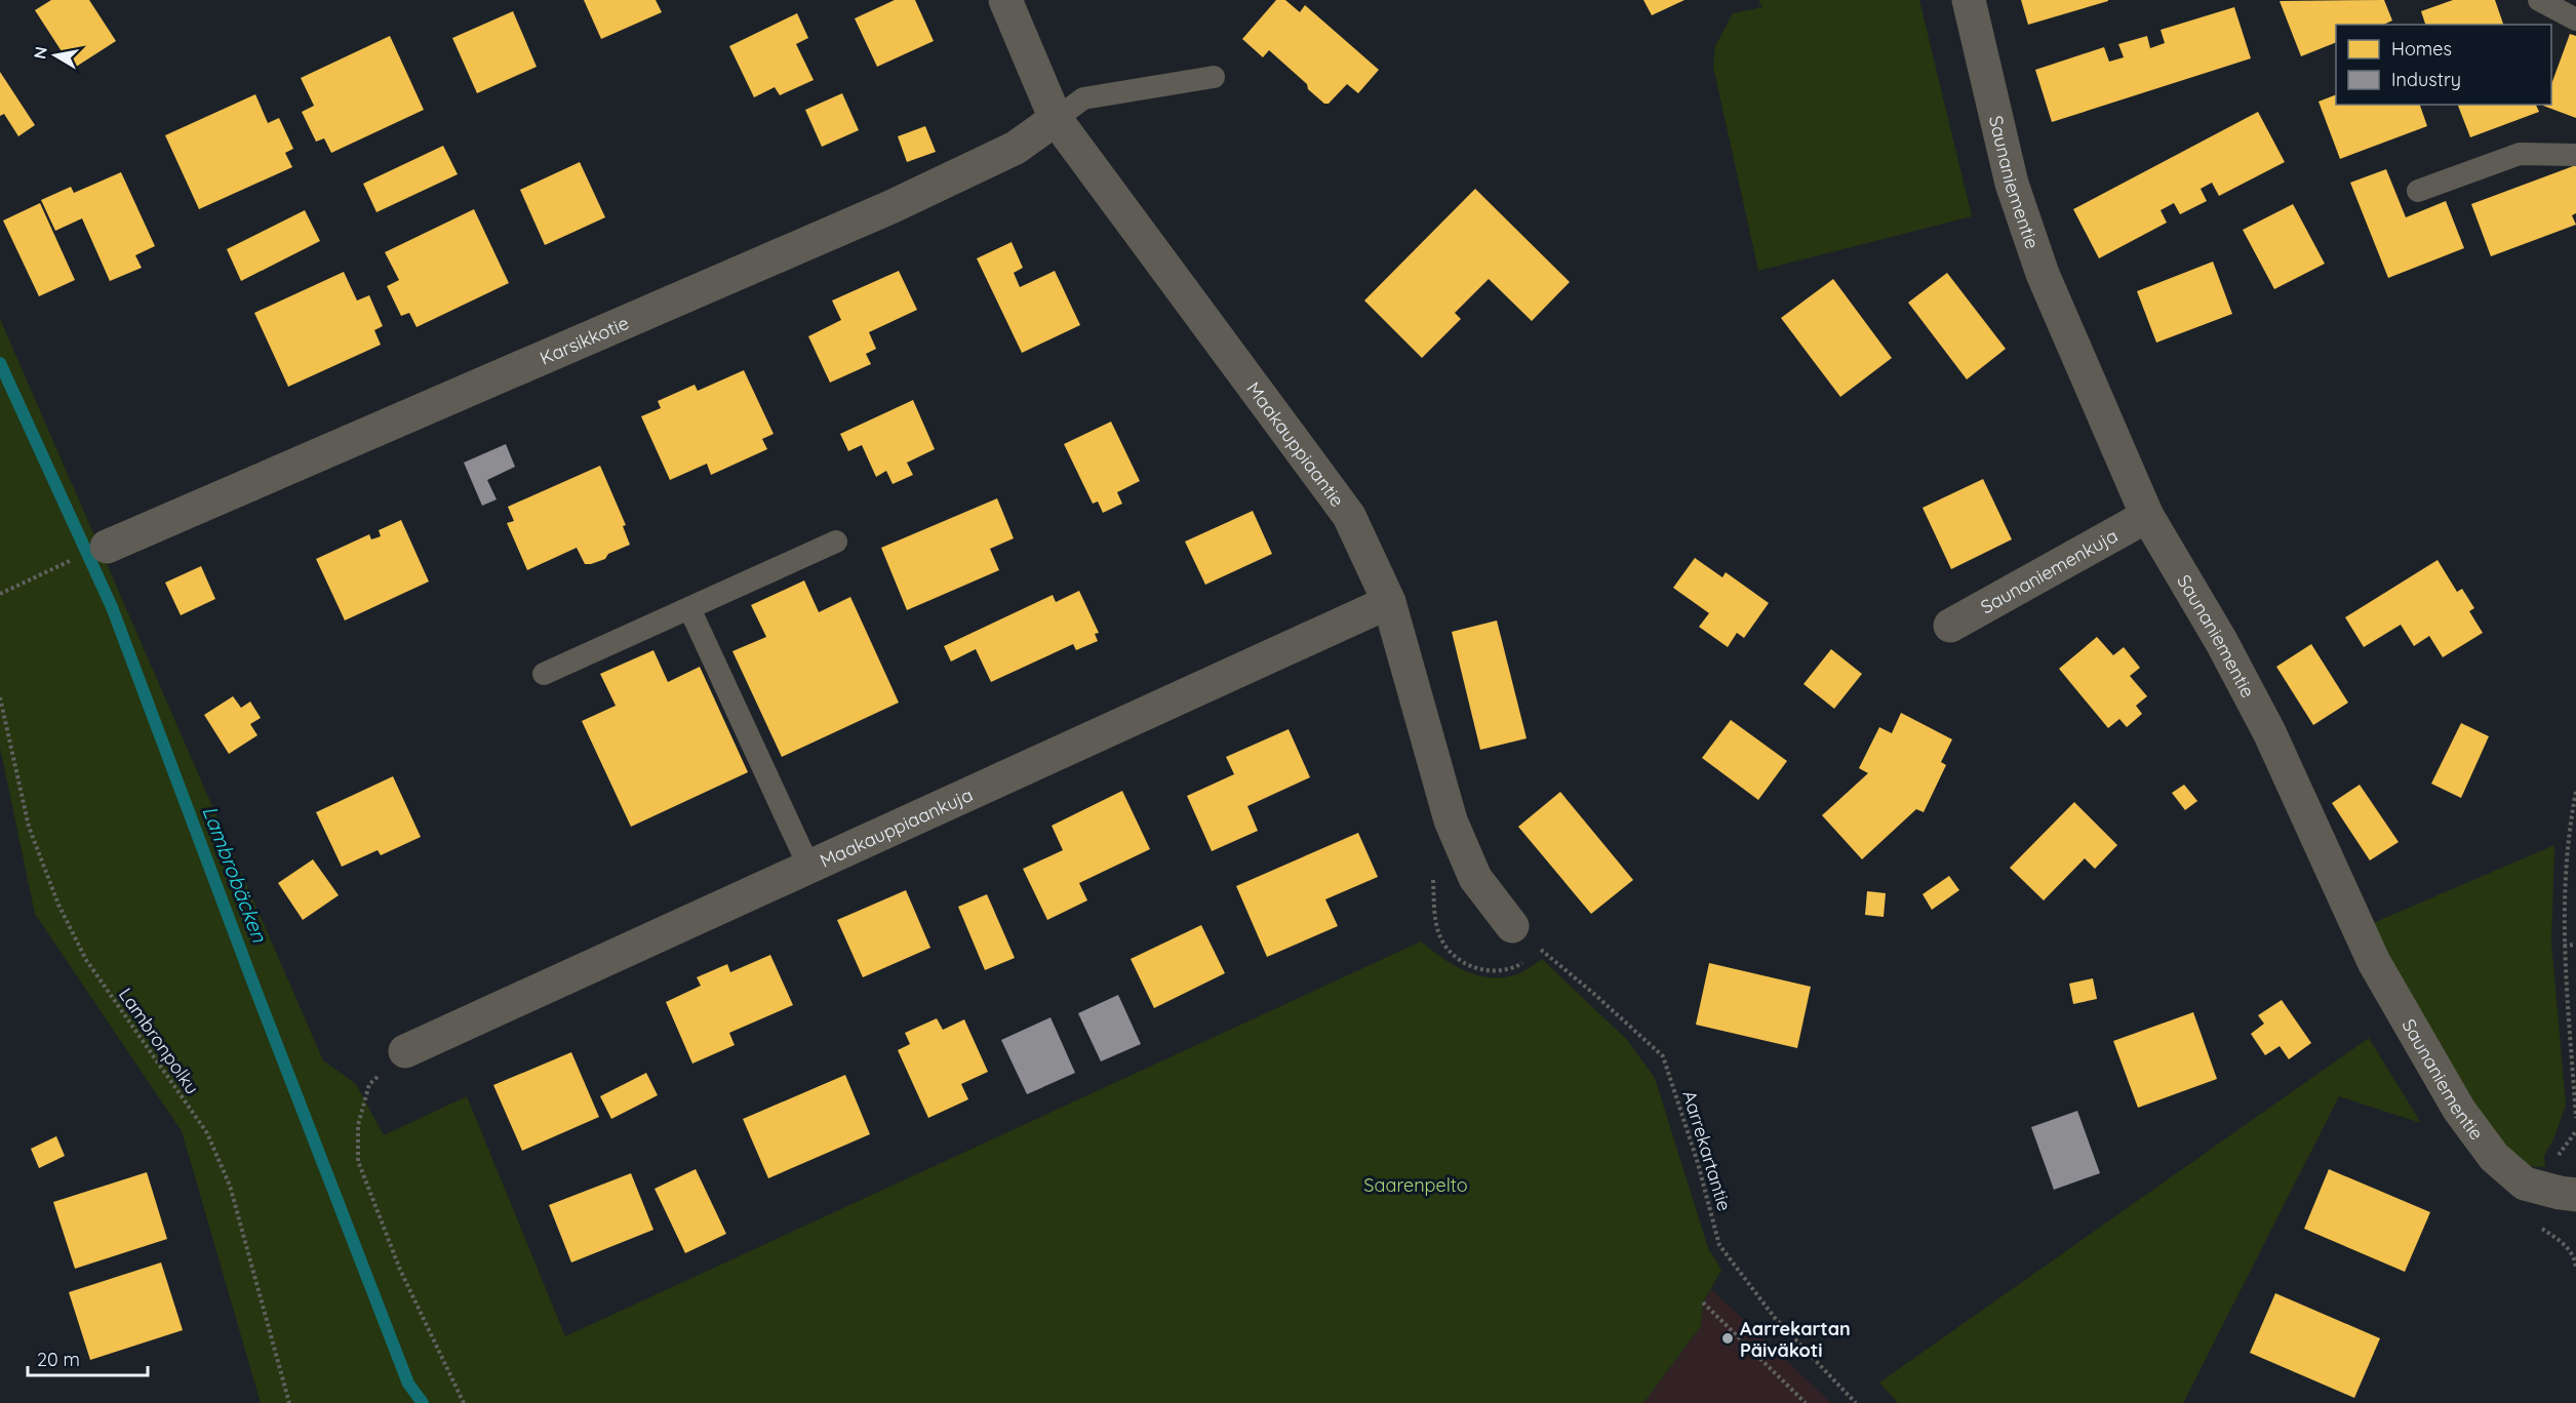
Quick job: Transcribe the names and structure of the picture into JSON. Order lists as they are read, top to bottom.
{
  "streets": {
    "street": [
      "Saunaniementie",
      "Karsikkotie",
      "Maakauppiaantie",
      "Saunaniemenkuja",
      "Maakauppiaankuja"
    ],
    "path": ["Lambronpolku", "Aarrekartantie"]
  },
  "crossings": [
    ["Saunaniementie", "Saunaniemenkuja"],
    ["Karsikkotie", "Maakauppiaantie"],
    ["Maakauppiaantie", "Maakauppiaankuja"],
    ["Maakauppiaantie", "Aarrekartantie"]
  ],
  "water": ["Lambrobäcken"],
  "parks": ["Saarenpelto"],
  "places": ["Aarrekartan Päiväkoti"],
  "legend": ["Homes", "Industry"],
  "scale_bar": "20 m",
  "north": "left"
}
